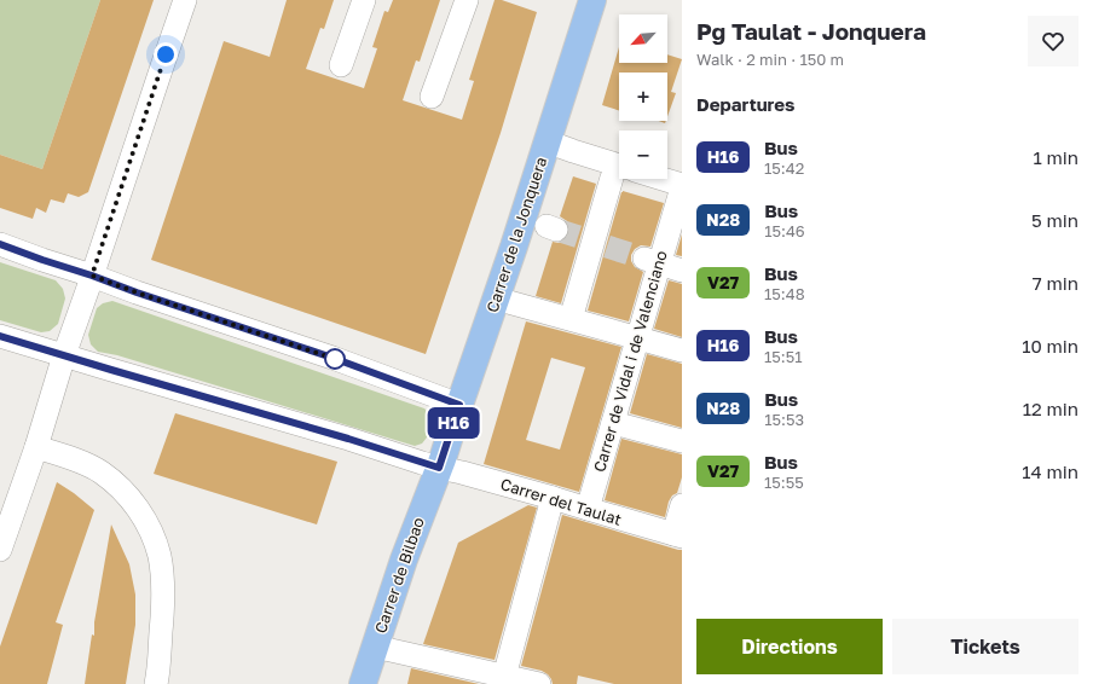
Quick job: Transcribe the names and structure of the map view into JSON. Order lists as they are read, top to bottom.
{
  "streets": {
    "main road": ["Carrer de la Jonquera", "Carrer de Bilbao"],
    "street": ["Carrer de Vidal i de Valenciano", "Carrer del Taulat"]
  },
  "crossings": [
    ["Carrer de la Jonquera", "Carrer del Taulat"],
    ["Carrer de la Jonquera", "Carrer de Bilbao"],
    ["Carrer de Vidal i de Valenciano", "Carrer del Taulat"],
    ["Carrer del Taulat", "Carrer de Bilbao"]
  ],
  "lines": ["bus line H16"],
  "north": "bottom left",
  "page": {
    "on_map": "H16",
    "heading": [
      ["Pg Taulat - Jonquera", "Walk · 2 min · 150 m"],
      "Departures"
    ],
    "map_buttons": ["+", "−"],
    "list": [
      {
        "mark": "H16",
        "name": "Bus",
        "note": "15:42",
        "value": "1 min"
      },
      {
        "mark": "N28",
        "name": "Bus",
        "note": "15:46",
        "value": "5 min"
      },
      {
        "mark": "V27",
        "name": "Bus",
        "note": "15:48",
        "value": "7 min"
      },
      {
        "mark": "H16",
        "name": "Bus",
        "note": "15:51",
        "value": "10 min"
      },
      {
        "mark": "N28",
        "name": "Bus",
        "note": "15:53",
        "value": "12 min"
      },
      {
        "mark": "V27",
        "name": "Bus",
        "note": "15:55",
        "value": "14 min"
      }
    ],
    "buttons": ["Directions", "Tickets"]
  }
}
